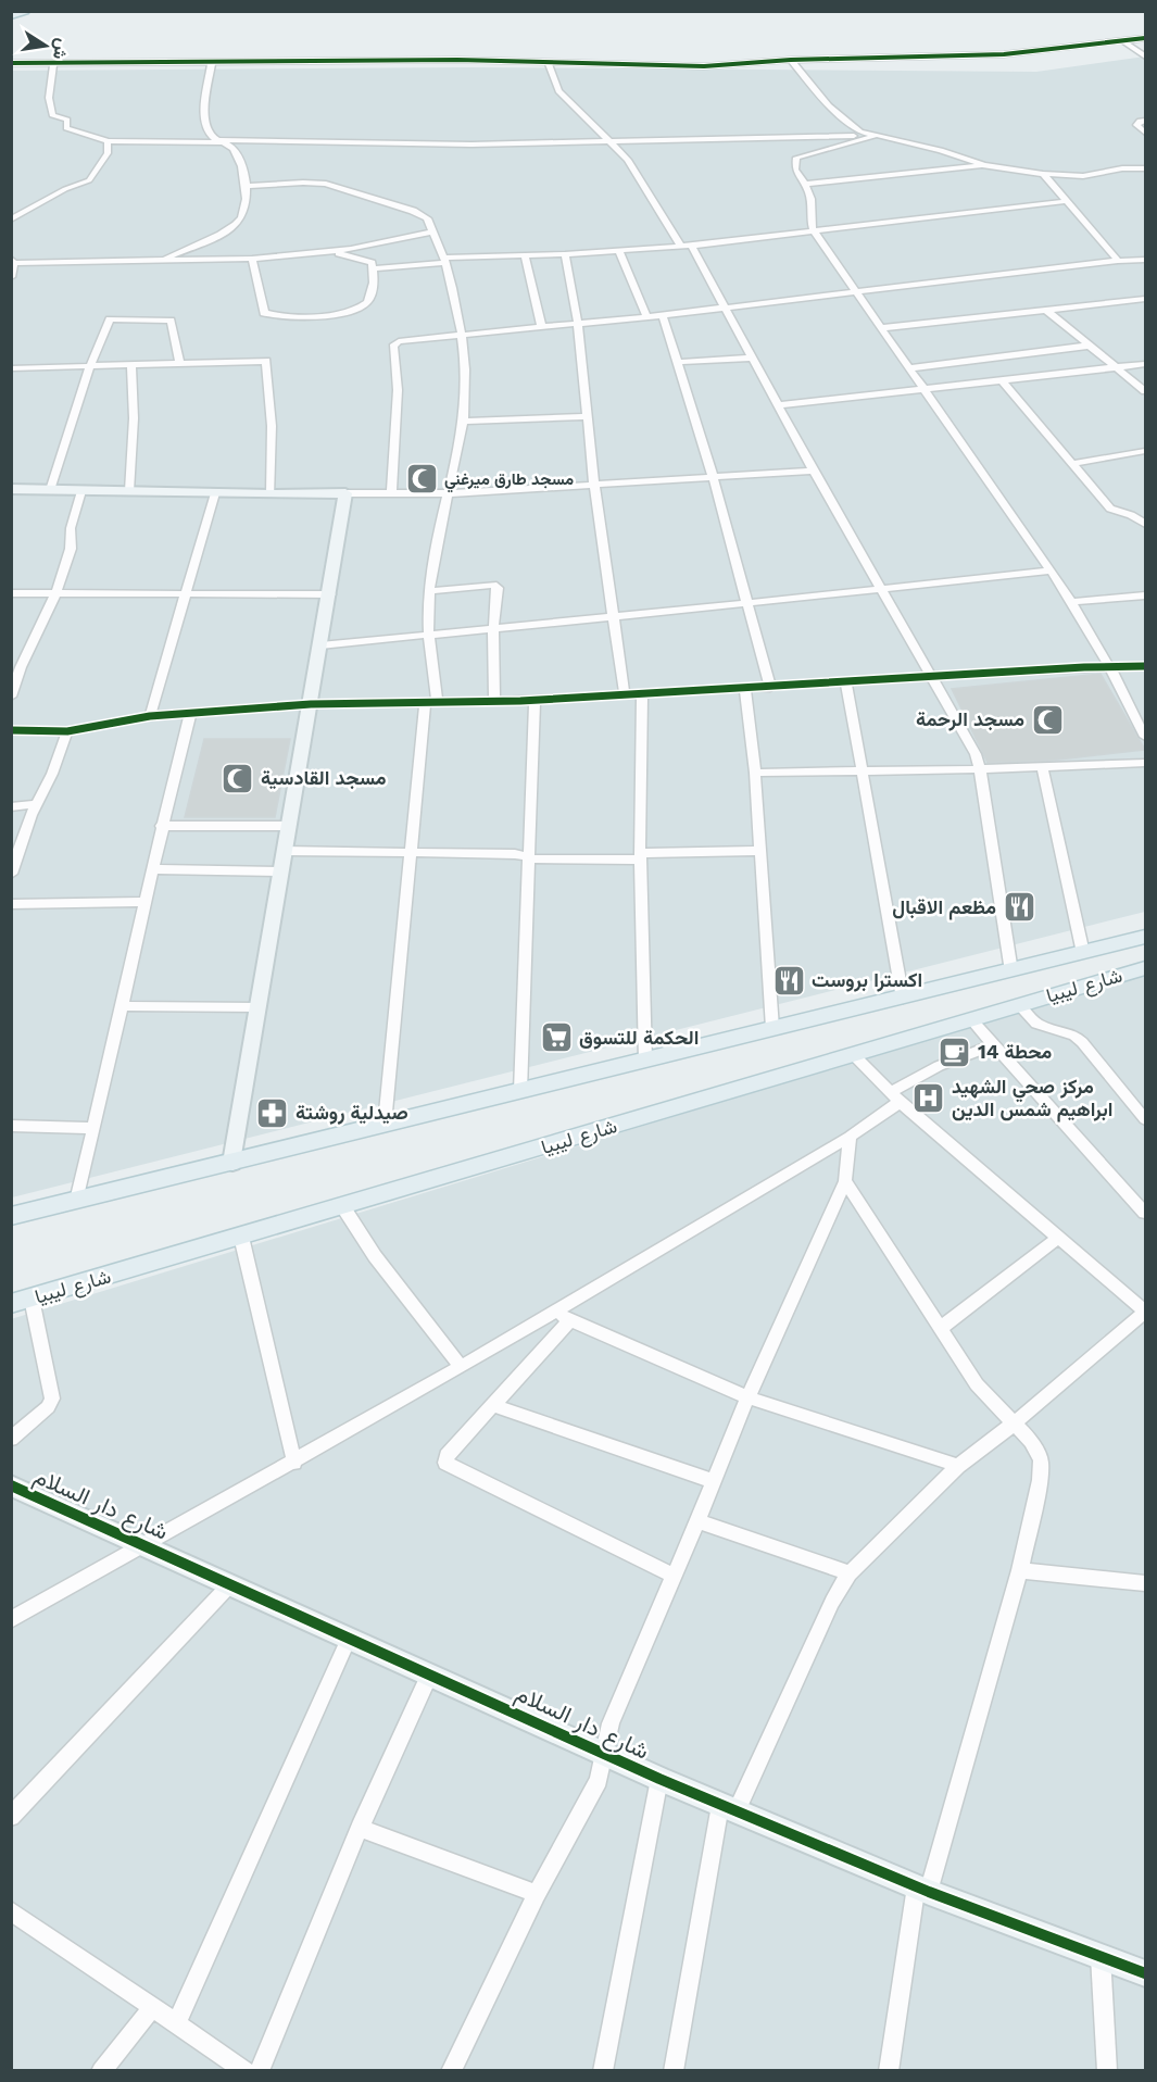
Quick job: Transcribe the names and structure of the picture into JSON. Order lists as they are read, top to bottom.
{
  "streets": {
    "main road": ["شارع ليبيا"],
    "street": ["شارع دار السلام"]
  },
  "places": {
    "mosque": ["مسجد طارق ميرغني", "مسجد الرحمة", "مسجد القادسية"],
    "restaurant": ["مظعم الاقبال", "اكسترا بروست"],
    "supermarket": ["الحكمة للتسوق"],
    "cafe": ["محطة 14"],
    "hospital": ["مركز صحي الشهيد ابراهيم شمس الدين"],
    "pharmacy": ["صيدلية روشتة"]
  },
  "north": "right"
}
